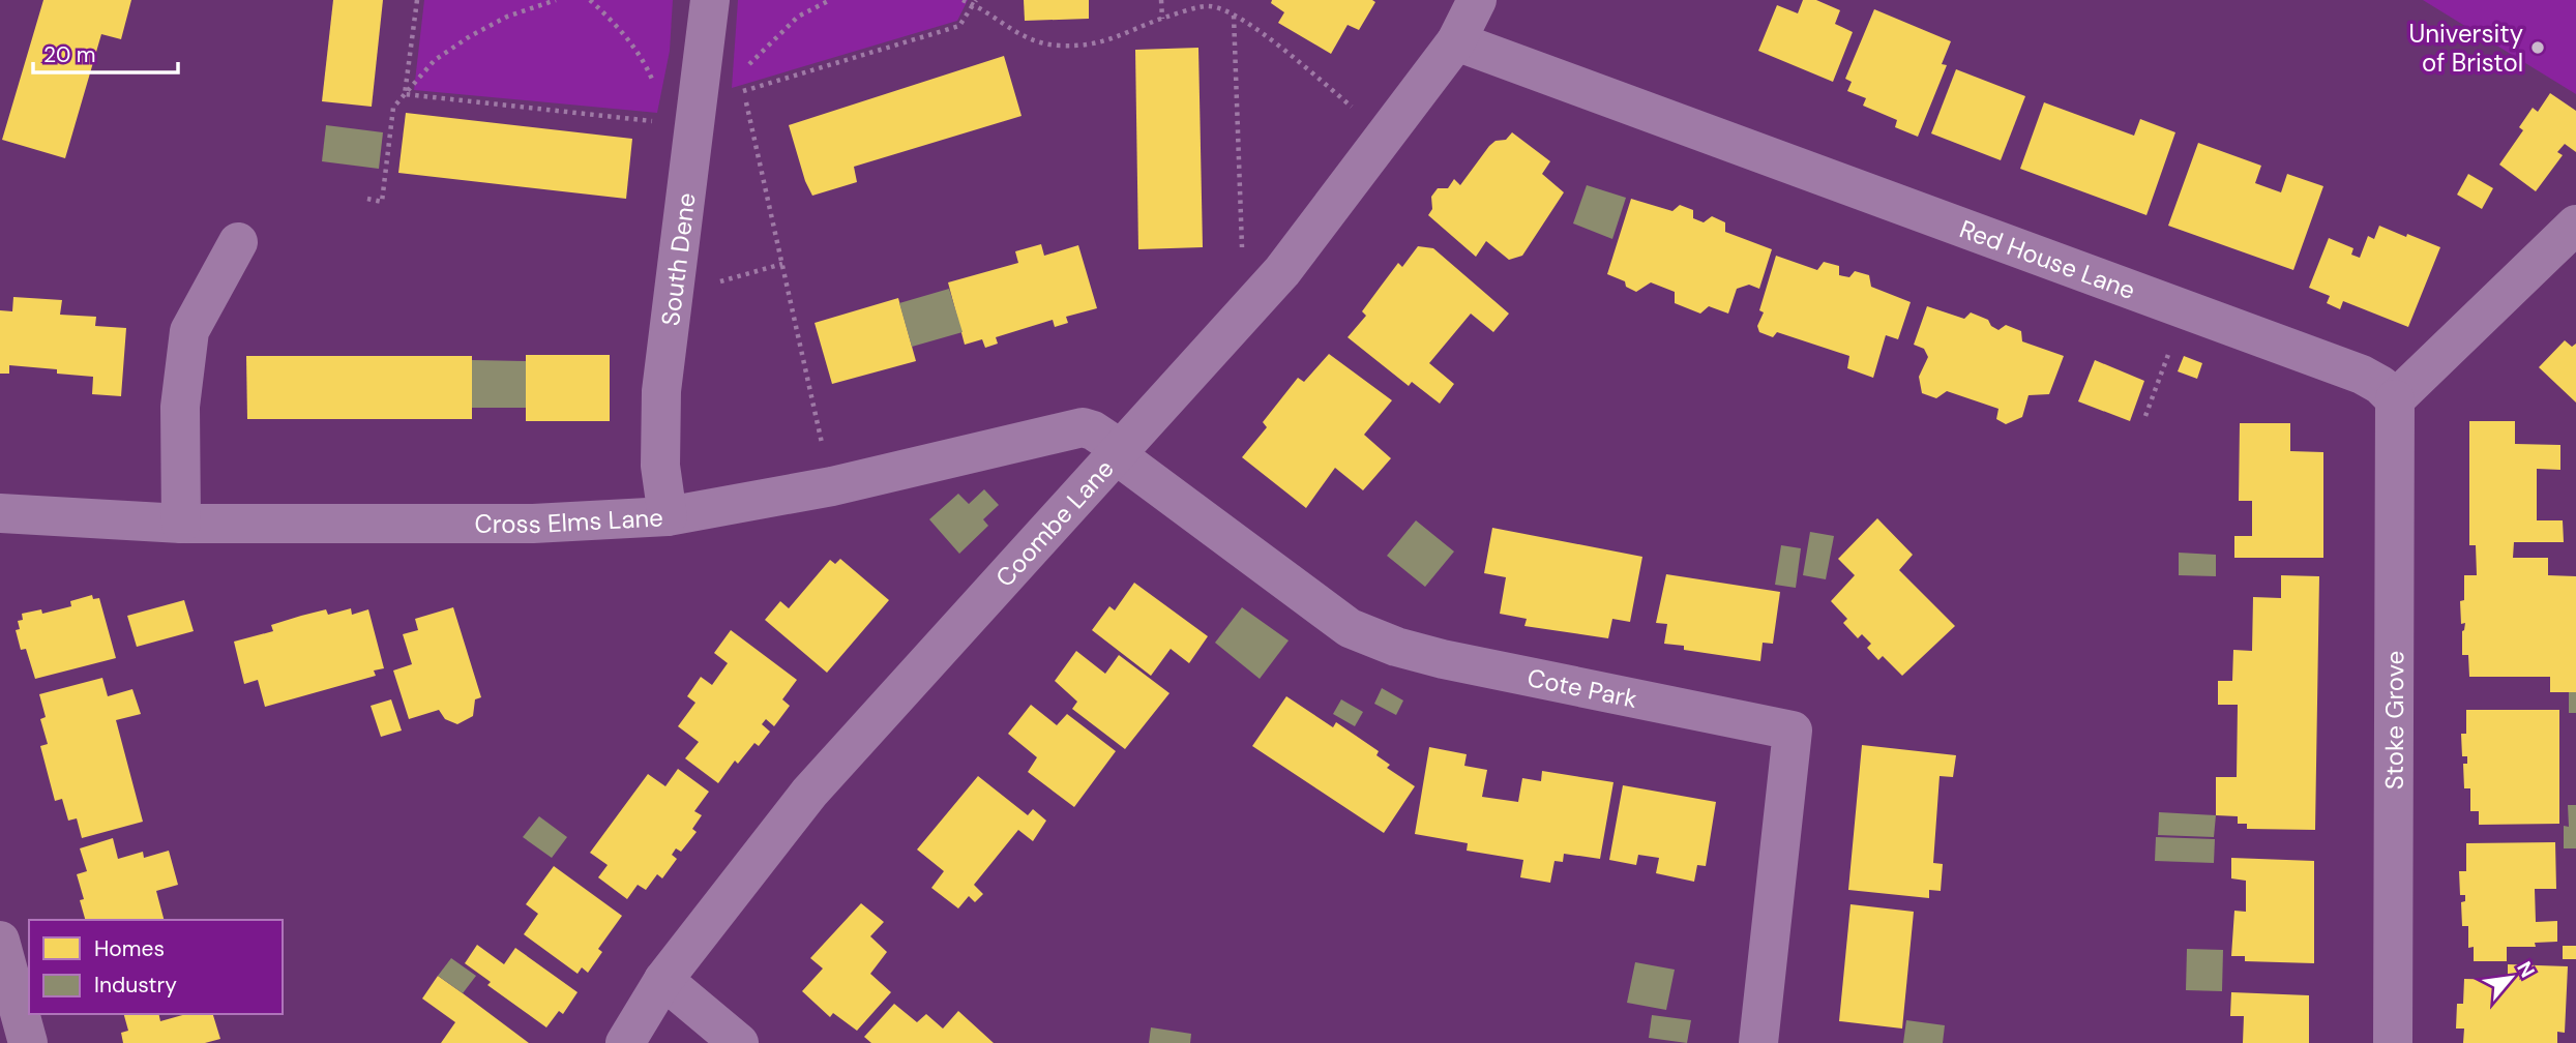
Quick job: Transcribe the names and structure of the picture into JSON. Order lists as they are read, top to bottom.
{
  "streets": {
    "street": [
      "South Dene",
      "Red House Lane",
      "Cross Elms Lane",
      "Coombe Lane",
      "Cote Park",
      "Stoke Grove"
    ]
  },
  "crossings": [
    ["South Dene", "Cross Elms Lane"],
    ["Red House Lane", "Coombe Lane"],
    ["Red House Lane", "Stoke Grove"],
    ["Cross Elms Lane", "Coombe Lane"],
    ["Cross Elms Lane", "Cote Park"],
    ["Coombe Lane", "Cote Park"]
  ],
  "places": ["University of Bristol"],
  "legend": ["Homes", "Industry"],
  "scale_bar": "20 m",
  "north": "top right"
}
